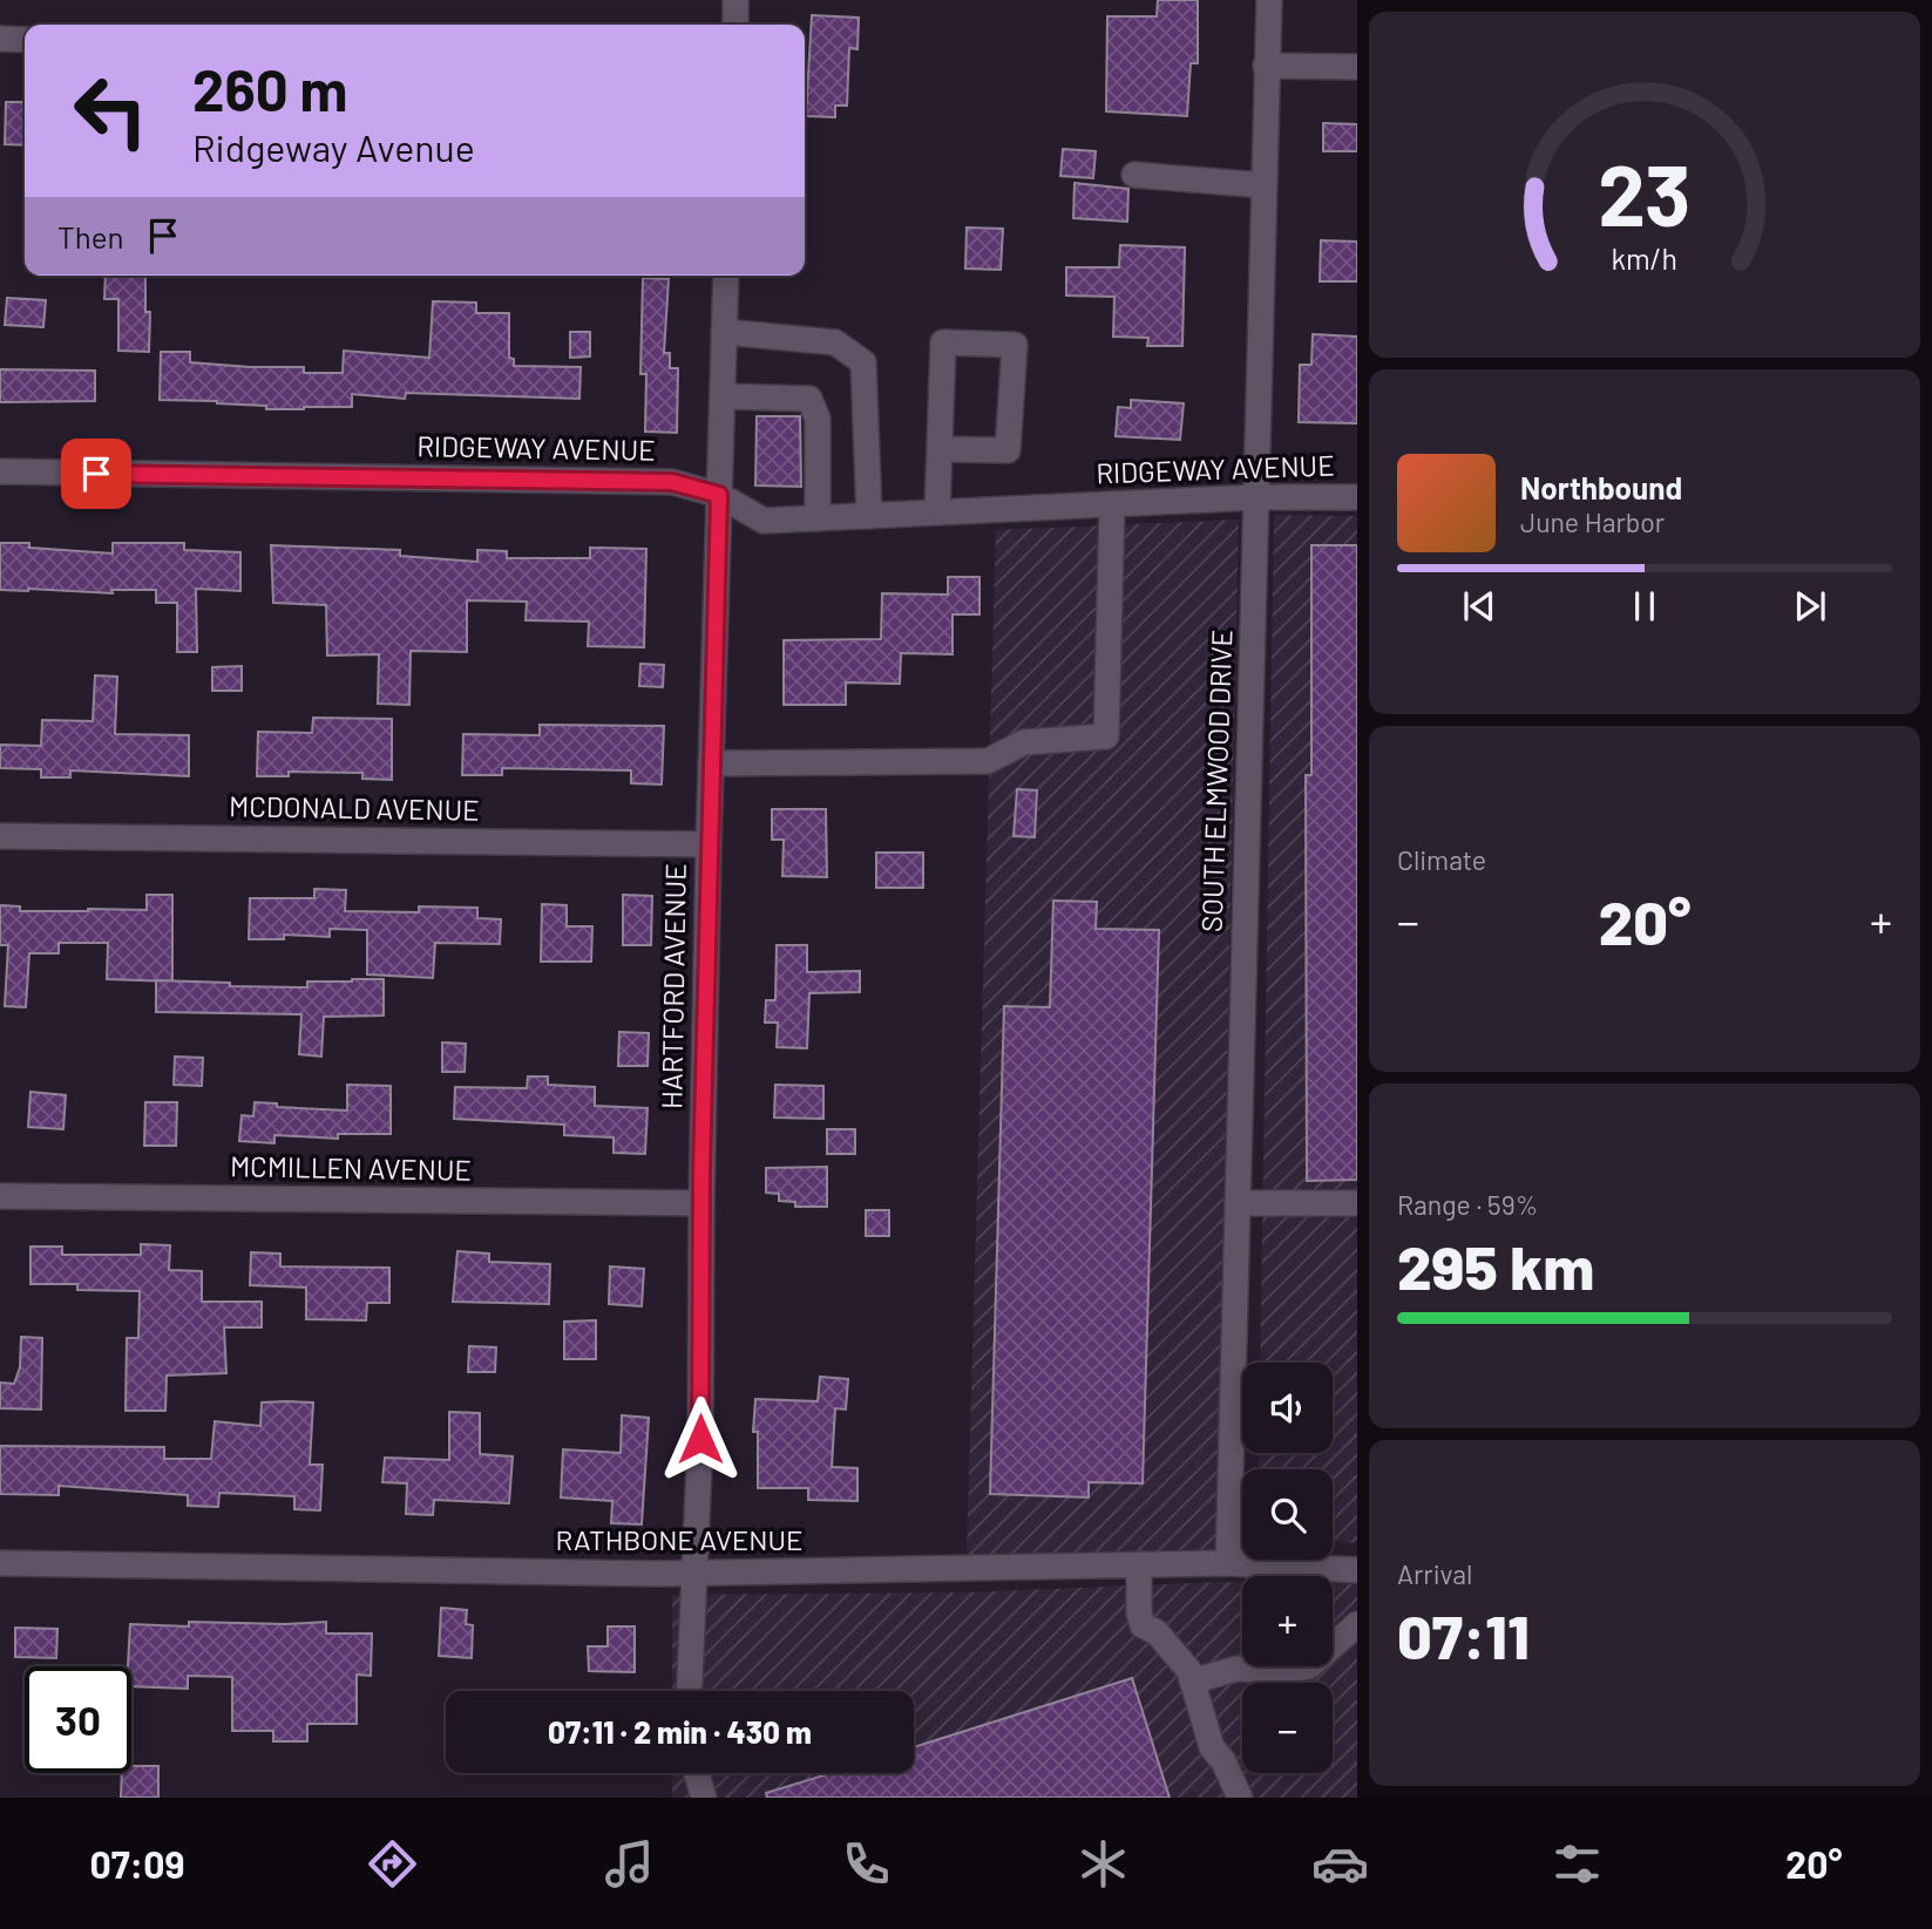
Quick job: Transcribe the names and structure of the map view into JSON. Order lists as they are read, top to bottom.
{
  "streets": {
    "street": [
      "RIDGEWAY AVENUE",
      "SOUTH ELMWOOD DRIVE",
      "MCDONALD AVENUE",
      "HARTFORD AVENUE",
      "MCMILLEN AVENUE",
      "RATHBONE AVENUE"
    ]
  },
  "crossings": [
    ["RIDGEWAY AVENUE", "SOUTH ELMWOOD DRIVE"],
    ["RIDGEWAY AVENUE", "HARTFORD AVENUE"],
    ["SOUTH ELMWOOD DRIVE", "RATHBONE AVENUE"],
    ["MCDONALD AVENUE", "HARTFORD AVENUE"],
    ["HARTFORD AVENUE", "MCMILLEN AVENUE"],
    ["HARTFORD AVENUE", "RATHBONE AVENUE"]
  ],
  "page": {
    "turn": ["260 m", "Ridgeway Avenue"],
    "then": "Then",
    "song": ["Northbound", "June Harbor"],
    "tile": [
      "Climate",
      ["Range · 59%", "295 km"],
      ["Arrival", "07:11"]
    ],
    "heat": ["−", "20°", "+"],
    "map_buttons": ["+", "−"],
    "limit": "30",
    "trip": "07:11 · 2 min · 430 m",
    "tabs": ["07:09", "20°"],
    "gauge": ["23", "km/h"]
  }
}
